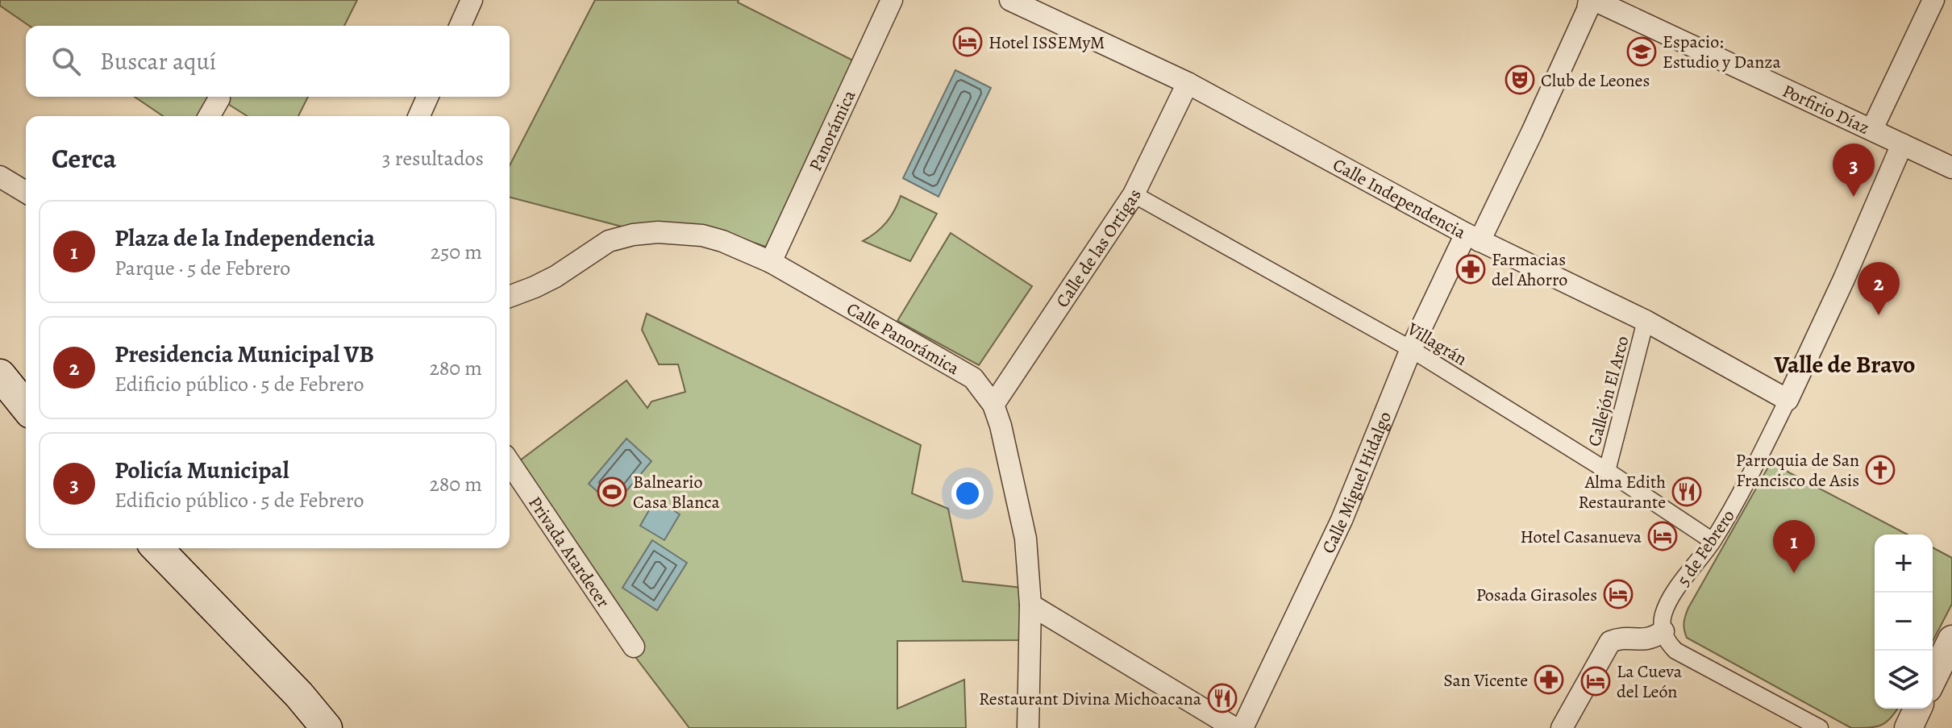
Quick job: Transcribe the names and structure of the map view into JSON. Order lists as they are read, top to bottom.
{
  "streets": {
    "street": [
      "Porfirio Díaz",
      "Panorámica",
      "Calle Independencia",
      "Calle de las Ortigas",
      "Calle Panorámica",
      "Villagrán",
      "Callejón El Arco",
      "Calle Miguel Hidalgo",
      "5 de Febrero",
      "Privada Atardecer"
    ]
  },
  "crossings": [
    ["Porfirio Díaz", "Calle Miguel Hidalgo"],
    ["Porfirio Díaz", "5 de Febrero"],
    ["Panorámica", "Calle Panorámica"],
    ["Calle Independencia", "Calle de las Ortigas"],
    ["Calle Independencia", "Callejón El Arco"],
    ["Calle Independencia", "Calle Miguel Hidalgo"],
    ["Calle Independencia", "5 de Febrero"],
    ["Calle de las Ortigas", "Calle Panorámica"],
    ["Calle de las Ortigas", "Villagrán"],
    ["Villagrán", "Callejón El Arco"],
    ["Villagrán", "Calle Miguel Hidalgo"],
    ["Villagrán", "5 de Febrero"]
  ],
  "districts": ["Valle de Bravo"],
  "places": {
    "hotel": [
      "Hotel ISSEMyM",
      "Hotel Casanueva",
      "Posada Girasoles",
      "La Cueva del León"
    ],
    "school or university": ["Espacio: Estudio y Danza"],
    "theatre": ["Club de Leones"],
    "pharmacy": ["Farmacias del Ahorro", "San Vicente"],
    "church": ["Parroquia de San Francisco de Asis"],
    "sports": ["Balneario Casa Blanca"],
    "restaurant": ["Alma Edith Restaurante", "Restaurant Divina Michoacana"]
  },
  "page": {
    "search": "Buscar aquí",
    "heading": ["Cerca", "3 resultados"],
    "pins": ["3", "2", "1"],
    "list": [
      {
        "mark": "1",
        "name": "Plaza de la Independencia",
        "note": "Parque · 5 de Febrero",
        "value": "250 m"
      },
      {
        "mark": "2",
        "name": "Presidencia Municipal VB",
        "note": "Edificio público · 5 de Febrero",
        "value": "280 m"
      },
      {
        "mark": "3",
        "name": "Policía Municipal",
        "note": "Edificio público · 5 de Febrero",
        "value": "280 m"
      }
    ],
    "map_buttons": ["+", "−"]
  }
}
